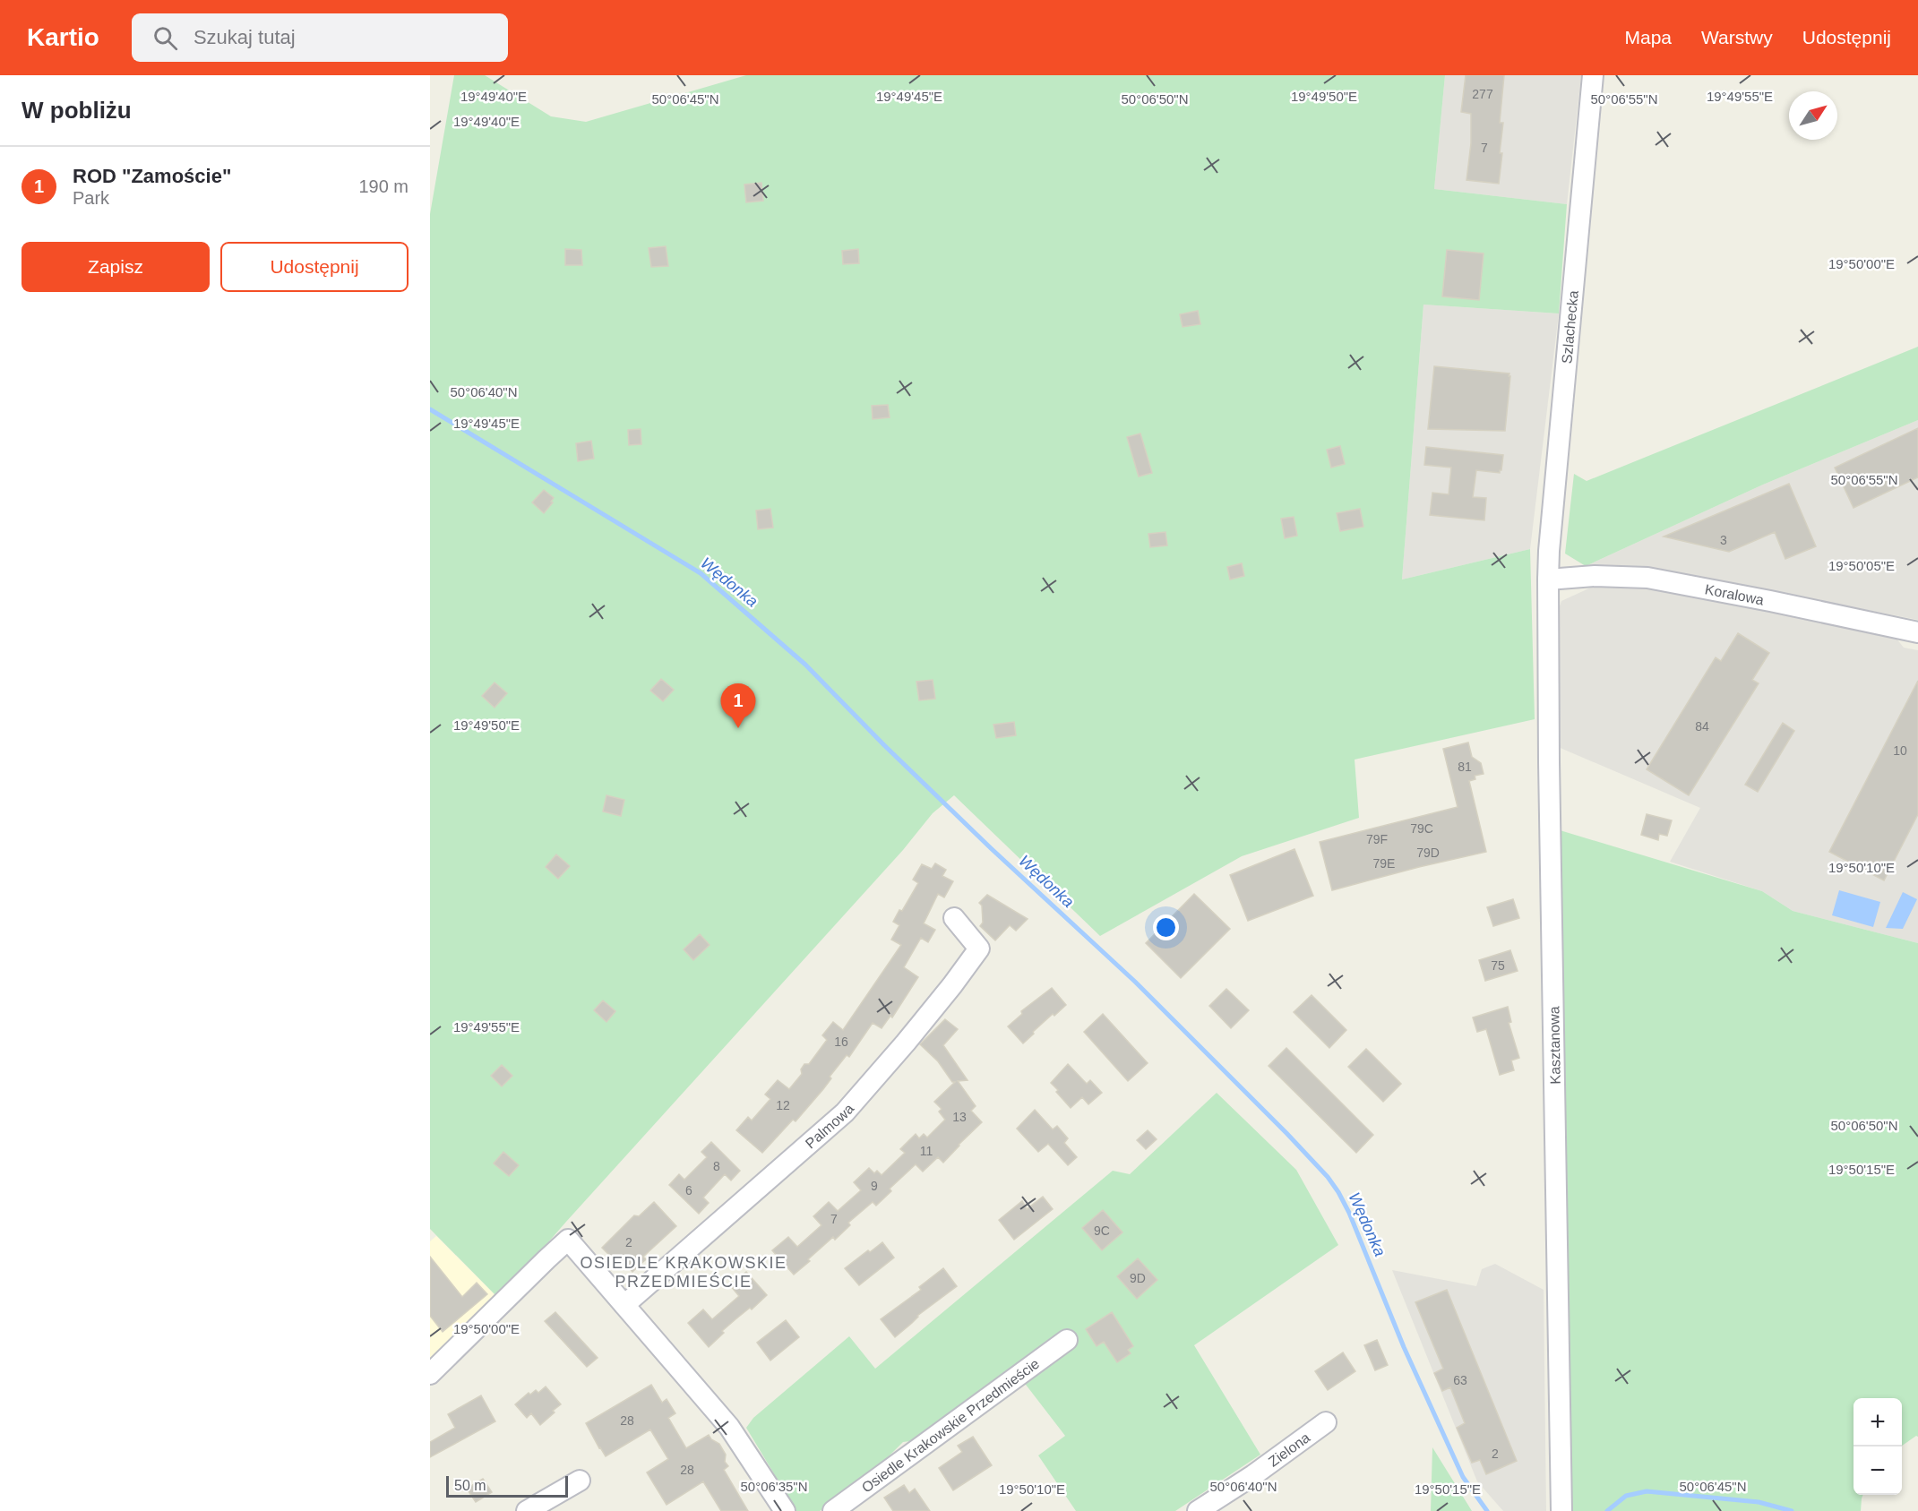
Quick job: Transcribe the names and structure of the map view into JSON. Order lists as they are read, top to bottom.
{
  "streets": {
    "street": [
      "Szlachecka",
      "Koralowa",
      "Kasztanowa",
      "Palmowa",
      "Osiedle Krakowskie Przedmieście",
      "Zielona"
    ]
  },
  "crossings": [
    ["Szlachecka", "Koralowa"],
    ["Szlachecka", "Kasztanowa"],
    ["Koralowa", "Kasztanowa"]
  ],
  "districts": ["OSIEDLE KRAKOWSKIE PRZEDMIEŚCIE"],
  "water": ["Wędonka"],
  "house_numbers": [
    "277",
    "7",
    "3",
    "84",
    "10",
    "81",
    "79C",
    "79F",
    "79D",
    "79E",
    "75",
    "16",
    "12",
    "13",
    "11",
    "8",
    "9",
    "6",
    "7",
    "9C",
    "2",
    "9D",
    "63",
    "28",
    "2",
    "28"
  ],
  "scale_bar": "50 m",
  "north": "top right",
  "page": {
    "header": "Kartio",
    "search": "Szukaj tutaj",
    "nav": ["Mapa", "Warstwy", "Udostępnij"],
    "heading": "W pobliżu",
    "list": [
      {
        "mark": "1",
        "name": "ROD \"Zamoście\"",
        "note": "Park",
        "value": "190 m"
      }
    ],
    "buttons": ["Zapisz", "Udostępnij"],
    "pins": "1",
    "map_buttons": ["+", "−"],
    "scale": "50 m"
  },
  "coordinates": [
    "19°49'50\"E",
    "19°49'40\"E",
    "19°49'45\"E",
    "19°49'55\"E",
    "50°06'45\"N",
    "50°06'50\"N",
    "50°06'55\"N",
    "19°50'00\"E",
    "50°06'40\"N",
    "19°50'05\"E",
    "19°50'10\"E",
    "19°50'15\"E",
    "50°06'35\"N"
  ]
}
